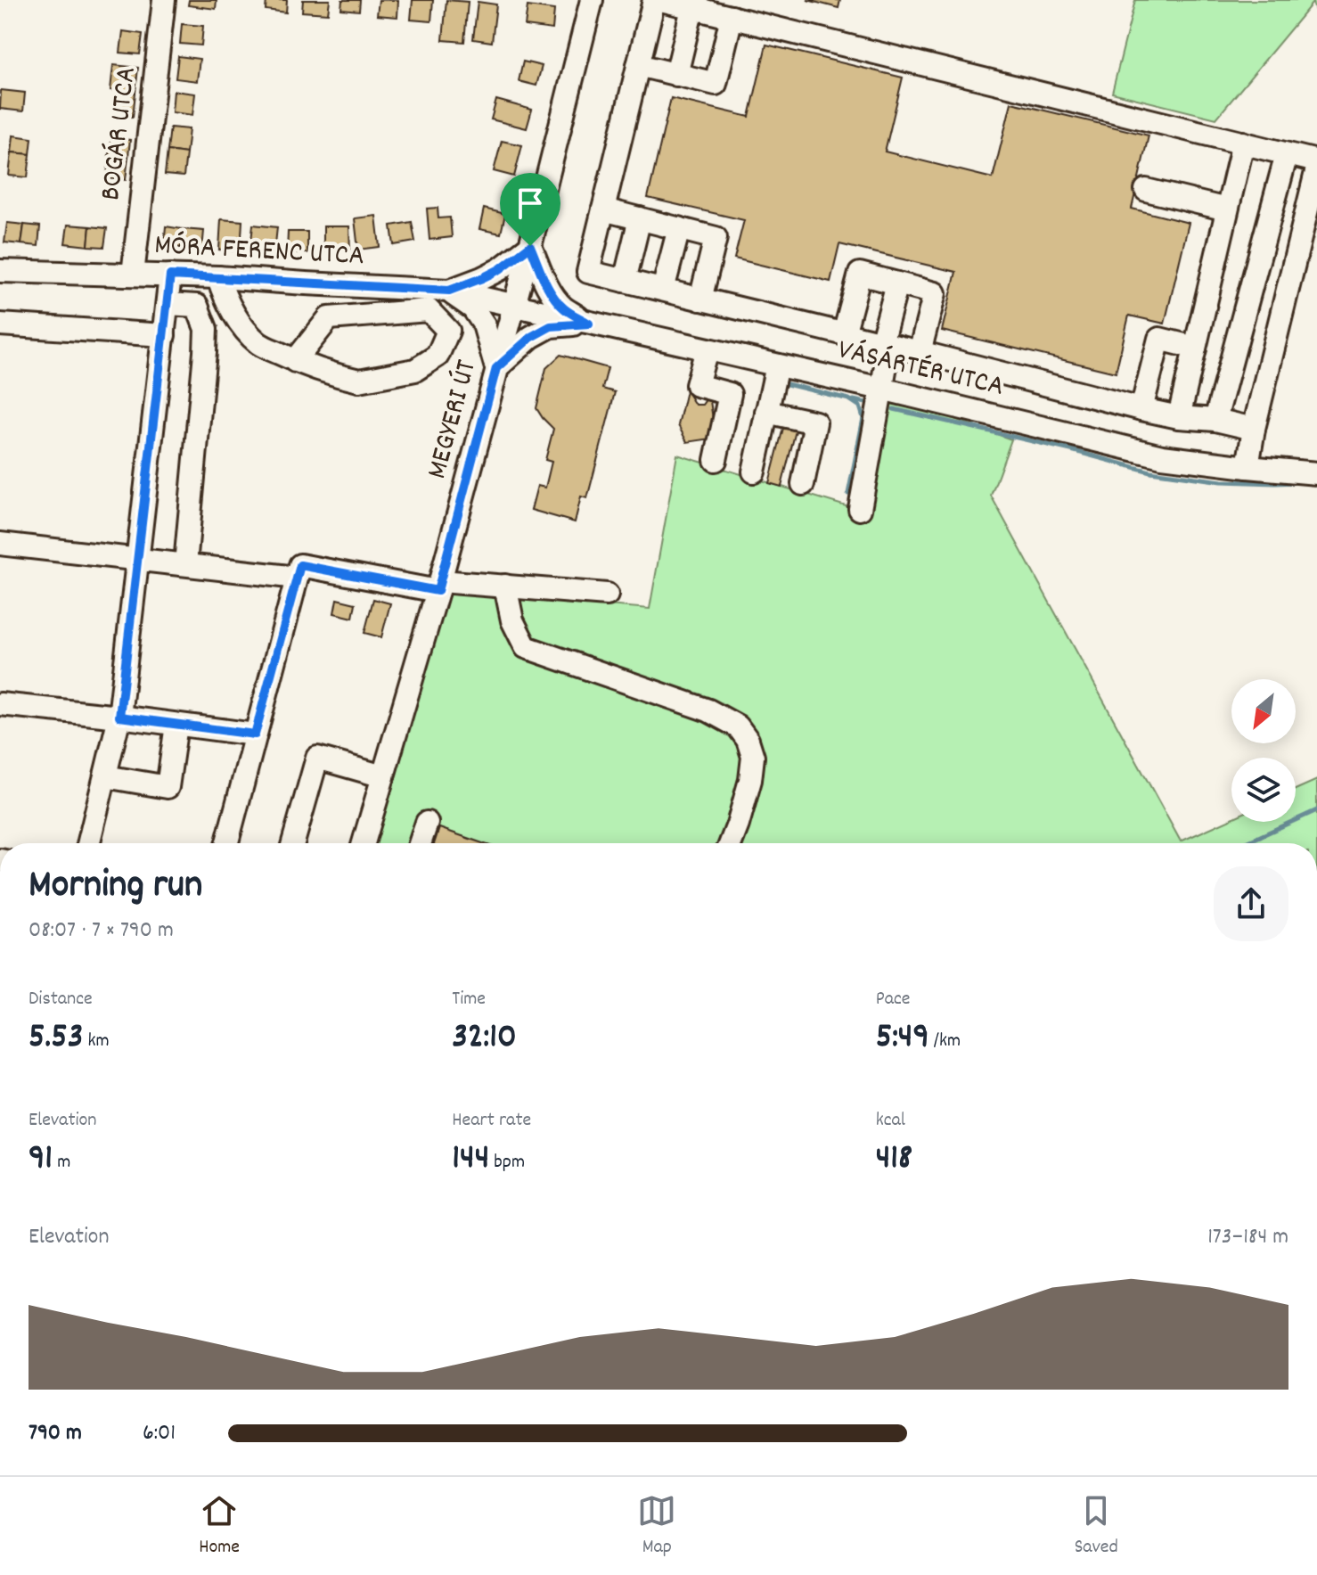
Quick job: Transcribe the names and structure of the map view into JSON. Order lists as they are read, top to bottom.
{
  "streets": {
    "street": [
      "BOGÁR UTCA",
      "MÓRA FERENC UTCA",
      "VÁSÁRTÉR UTCA",
      "MEGYERI ÚT"
    ]
  },
  "crossings": [
    ["BOGÁR UTCA", "MÓRA FERENC UTCA"],
    ["MÓRA FERENC UTCA", "VÁSÁRTÉR UTCA"],
    ["MÓRA FERENC UTCA", "MEGYERI ÚT"],
    ["VÁSÁRTÉR UTCA", "MEGYERI ÚT"]
  ],
  "north": "bottom left",
  "page": {
    "heading": ["Morning run", "08:07 · 7 × 790 m"],
    "stats": [
      ["Distance", "5.53 km"],
      ["Time", "32:10"],
      ["Pace", "5:49 /km"],
      ["Elevation", "91 m"],
      ["Heart rate", "144 bpm"],
      ["kcal", "418"]
    ],
    "chart": ["Elevation", "173–184 m"],
    "list": [
      {
        "name": "790 m",
        "note": "6:01"
      }
    ],
    "tabs": ["Home", "Map", "Saved"]
  }
}
